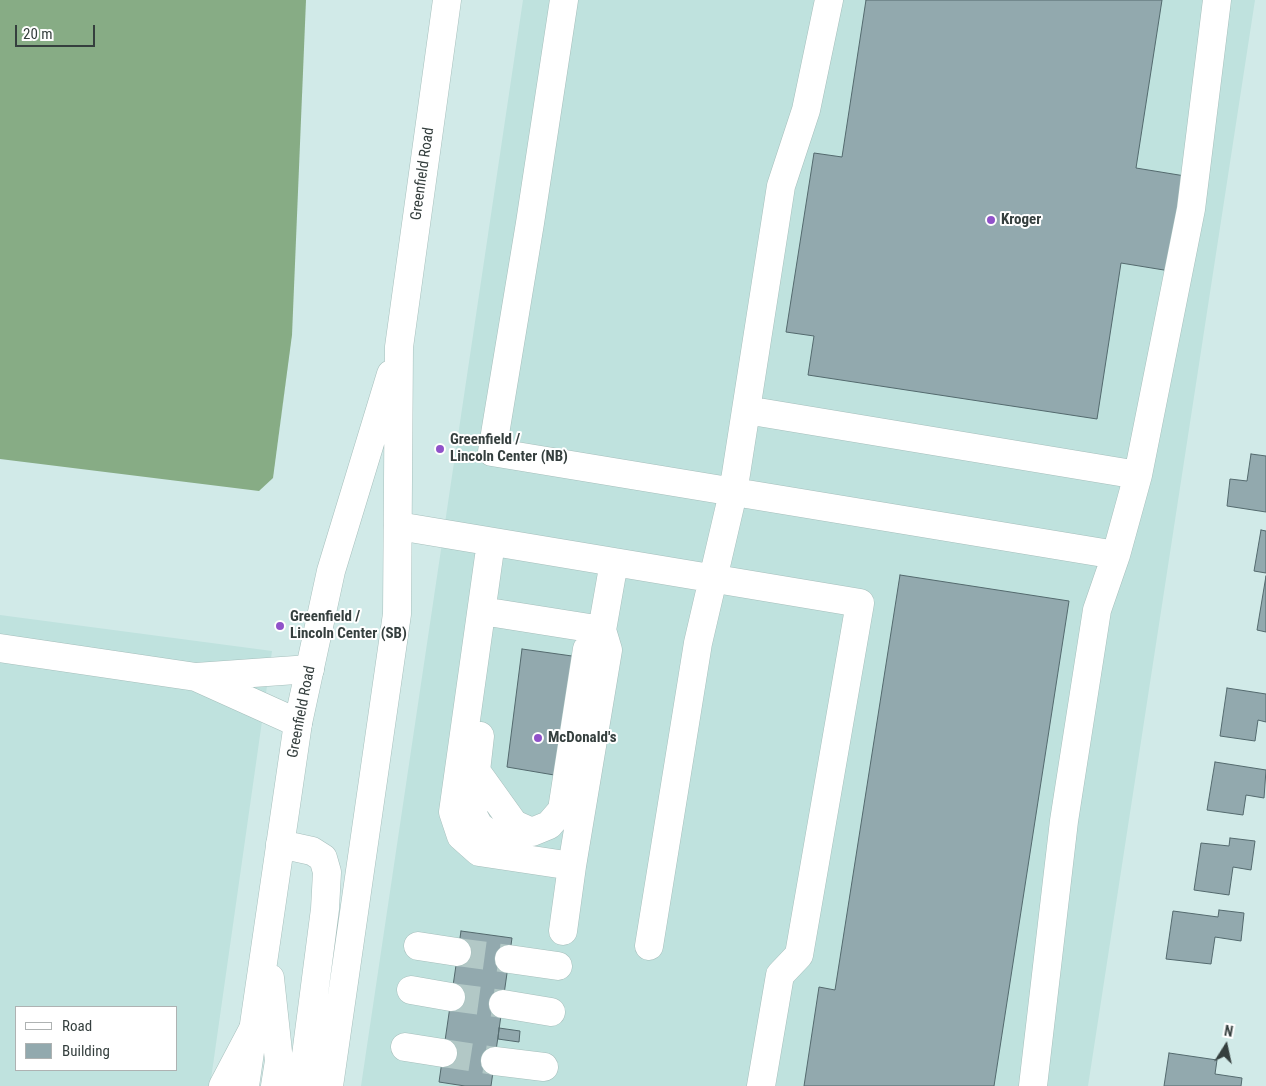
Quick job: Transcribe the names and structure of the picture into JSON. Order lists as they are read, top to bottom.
{
  "streets": {
    "main road": ["Greenfield Road"]
  },
  "places": [
    "Kroger",
    "Greenfield / Lincoln Center (NB)",
    "Greenfield / Lincoln Center (SB)",
    "McDonald's"
  ],
  "legend": ["Road", "Building"],
  "scale_bar": "20 m",
  "north": "top"
}
